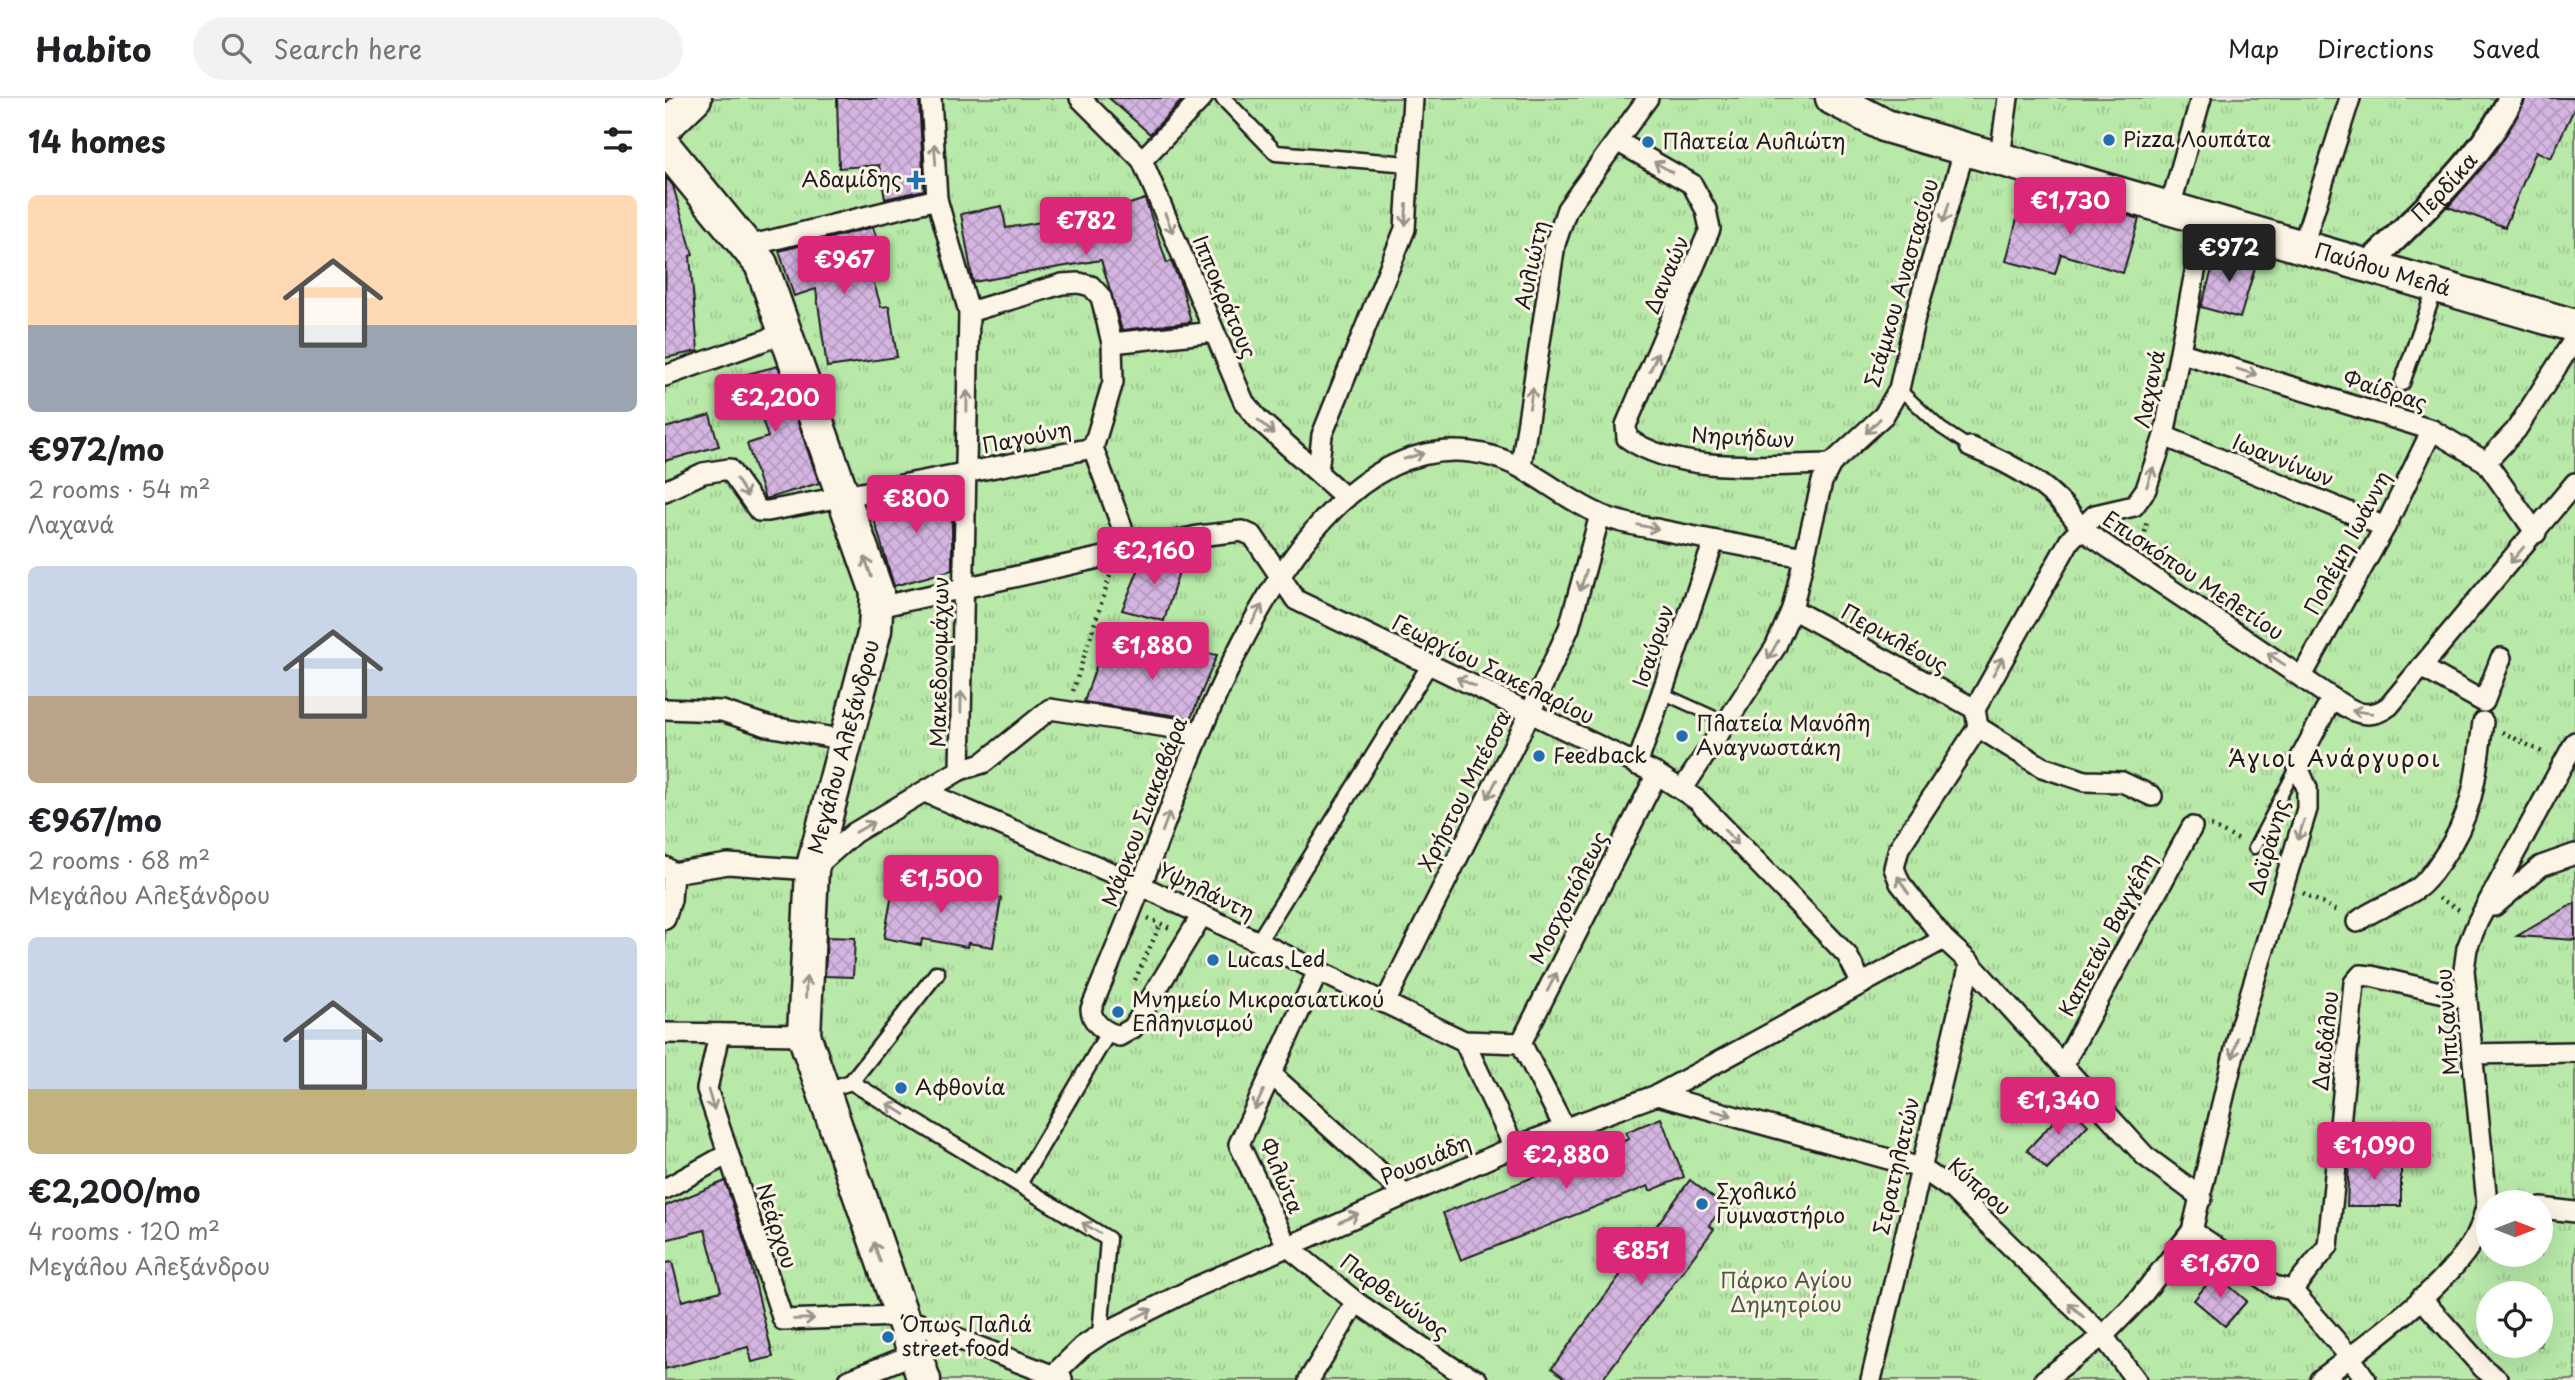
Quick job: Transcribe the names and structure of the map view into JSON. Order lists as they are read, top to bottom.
{
  "streets": {
    "main road": ["Παύλου Μελά", "Μεγάλου Αλεξάνδρου"],
    "street": [
      "Περδίκα",
      "Αυλιώτη",
      "Δαναών",
      "Στάμκου Αναστασίου",
      "Ιπποκράτους",
      "Λαχανά",
      "Φαίδρας",
      "Παγούνη",
      "Νηριήδων",
      "Ιωαννίνων",
      "Πολέμη Ιωάννη",
      "Επισκόπου Μελετίου",
      "Περικλέους",
      "Ισαύρων",
      "Μακεδονομάχων",
      "Γεωργίου Σακελαρίου",
      "Χρήστου Μπέσσα",
      "Μάρκου Σιακαβάρα",
      "Δοϊράνης",
      "Υψηλάντη",
      "Μοσχοπόλεως",
      "Καπετάν Βαγγέλη",
      "Μπιζανίου",
      "Δαιδάλου",
      "Ρουσιάδη",
      "Στρατηλατών",
      "Φιλώτα",
      "Κύπρου",
      "Νεάρχου",
      "Παρθενώνος"
    ]
  },
  "crossings": [
    ["Περδίκα", "Παύλου Μελά"],
    ["Αυλιώτη", "Δαναών"],
    ["Αυλιώτη", "Μάρκου Σιακαβάρα"],
    ["Παύλου Μελά", "Στάμκου Αναστασίου"],
    ["Παύλου Μελά", "Λαχανά"],
    ["Δαναών", "Νηριήδων"],
    ["Στάμκου Αναστασίου", "Νηριήδων"],
    ["Στάμκου Αναστασίου", "Επισκόπου Μελετίου"],
    ["Στάμκου Αναστασίου", "Περικλέους"],
    ["Στάμκου Αναστασίου", "Γεωργίου Σακελαρίου"],
    ["Στάμκου Αναστασίου", "Μάρκου Σιακαβάρα"],
    ["Ιπποκράτους", "Μάρκου Σιακαβάρα"],
    ["Λαχανά", "Φαίδρας"],
    ["Λαχανά", "Ιωαννίνων"],
    ["Φαίδρας", "Πολέμη Ιωάννη"],
    ["Παγούνη", "Μακεδονομάχων"],
    ["Παγούνη", "Μεγάλου Αλεξάνδρου"],
    ["Ιωαννίνων", "Πολέμη Ιωάννη"],
    ["Πολέμη Ιωάννη", "Επισκόπου Μελετίου"],
    ["Ισαύρων", "Γεωργίου Σακελαρίου"],
    ["Ισαύρων", "Μάρκου Σιακαβάρα"],
    ["Μακεδονομάχων", "Γεωργίου Σακελαρίου"],
    ["Γεωργίου Σακελαρίου", "Μεγάλου Αλεξάνδρου"],
    ["Γεωργίου Σακελαρίου", "Χρήστου Μπέσσα"],
    ["Γεωργίου Σακελαρίου", "Μάρκου Σιακαβάρα"],
    ["Γεωργίου Σακελαρίου", "Μοσχοπόλεως"],
    ["Γεωργίου Σακελαρίου", "Ρουσιάδη"],
    ["Μεγάλου Αλεξάνδρου", "Νεάρχου"],
    ["Χρήστου Μπέσσα", "Μάρκου Σιακαβάρα"],
    ["Χρήστου Μπέσσα", "Υψηλάντη"],
    ["Μάρκου Σιακαβάρα", "Υψηλάντη"],
    ["Υψηλάντη", "Μοσχοπόλεως"],
    ["Υψηλάντη", "Φιλώτα"],
    ["Μπιζανίου", "Δαιδάλου"],
    ["Ρουσιάδη", "Φιλώτα"],
    ["Ρουσιάδη", "Κύπρου"],
    ["Ρουσιάδη", "Παρθενώνος"],
    ["Στρατηλατών", "Κύπρου"],
    ["Φιλώτα", "Παρθενώνος"]
  ],
  "one_way": [
    "Δαναών",
    "Στάμκου Αναστασίου",
    "Ιπποκράτους",
    "Φαίδρας",
    "Επισκόπου Μελετίου",
    "Μεγάλου Αλεξάνδρου",
    "Μοσχοπόλεως",
    "Φιλώτα",
    "Νεάρχου"
  ],
  "districts": ["Άγιοι Ανάργυροι"],
  "parks": ["Πάρκο Αγίου Δημητρίου"],
  "places": {
    "other": [
      "Pizza Λουπάτα",
      "Πλατεία Αυλιώτη",
      "Πλατεία Μανόλη Αναγνωστάκη",
      "Feedback",
      "Lucas Led",
      "Μνημείο Μικρασιατικού Ελληνισμού",
      "Αφθονία",
      "Σχολικό Γυμναστήριο",
      "Όπως Παλιά street food"
    ],
    "health": ["Αδαμίδης"]
  },
  "north": "right",
  "page": {
    "header": "Habito",
    "search": "Search here",
    "nav": ["Map", "Directions", "Saved"],
    "heading": "14 homes",
    "price": [
      "€1,730",
      "€782",
      "€972",
      "€967",
      "€2,200",
      "€800",
      "€2,160",
      "€1,880",
      "€1,500",
      "€1,340",
      "€1,090",
      "€2,880",
      "€851",
      "€1,670"
    ],
    "list": [
      {
        "name": "€972/mo",
        "note": "2 rooms · 54 m² · Λαχανά"
      },
      {
        "name": "€967/mo",
        "note": "2 rooms · 68 m² · Μεγάλου Αλεξάνδρου"
      },
      {
        "name": "€2,200/mo",
        "note": "4 rooms · 120 m² · Μεγάλου Αλεξάνδρου"
      }
    ]
  }
}
